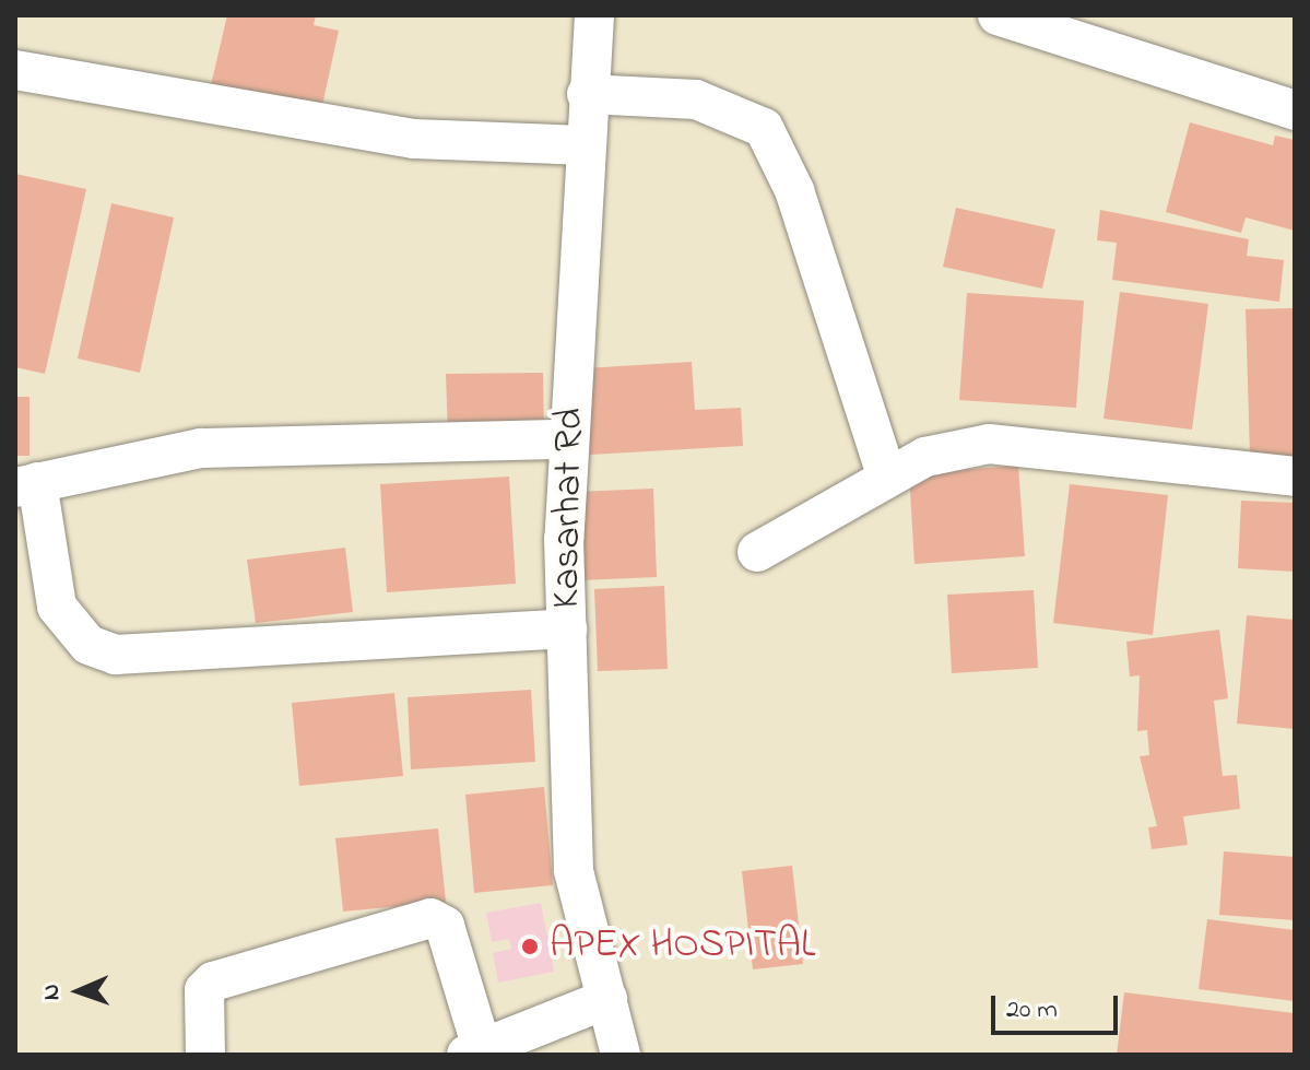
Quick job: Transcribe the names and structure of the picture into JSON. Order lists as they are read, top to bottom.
{
  "streets": {
    "street": ["Kasarhat Rd"]
  },
  "places": ["APEX HOSPITAL"],
  "scale_bar": "20 m",
  "north": "left"
}
